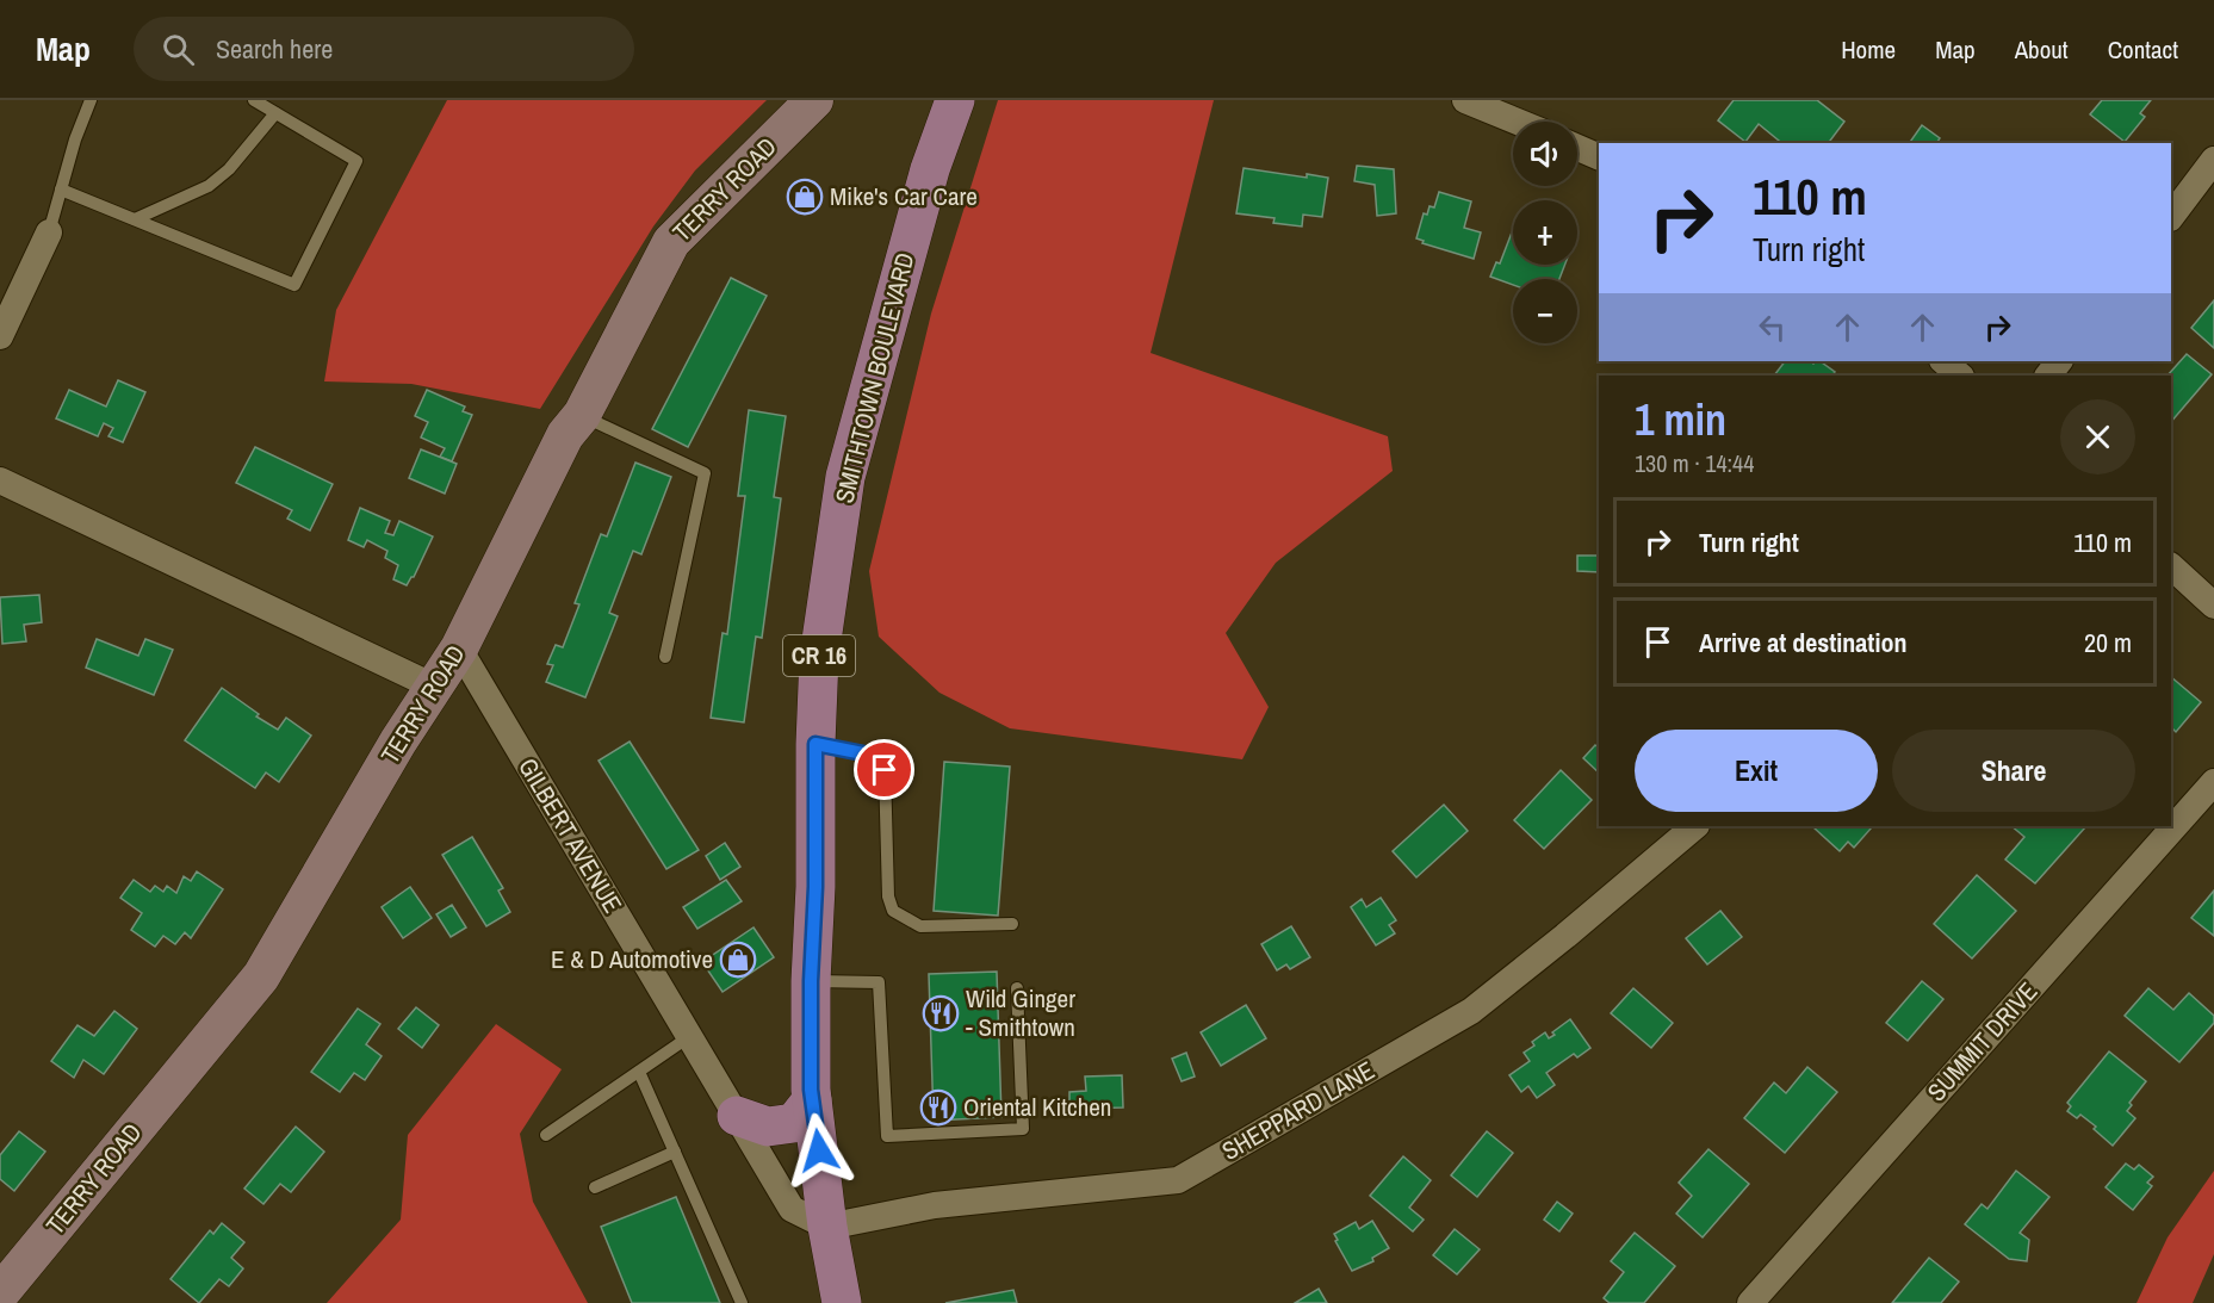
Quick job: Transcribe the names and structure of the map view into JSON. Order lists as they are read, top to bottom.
{
  "streets": {
    "main road": ["SMITHTOWN BOULEVARD", "CR 16"],
    "street": [
      "TERRY ROAD",
      "GILBERT AVENUE",
      "SUMMIT DRIVE",
      "SHEPPARD LANE"
    ]
  },
  "crossings": [
    ["TERRY ROAD", "GILBERT AVENUE"],
    ["SMITHTOWN BOULEVARD", "GILBERT AVENUE"],
    ["SMITHTOWN BOULEVARD", "SHEPPARD LANE"],
    ["GILBERT AVENUE", "SHEPPARD LANE"]
  ],
  "places": {
    "shop": ["Mike's Car Care", "E & D Automotive"],
    "restaurant": ["Wild Ginger - Smithtown", "Oriental Kitchen"]
  },
  "page": {
    "header": "Map",
    "search": "Search here",
    "nav": [
      "Home",
      "Map",
      "About",
      "Contact"
    ],
    "map_buttons": ["+", "−"],
    "turn": ["110 m", "Turn right"],
    "heading": ["1 min", "130 m · 14:44"],
    "list": [
      {
        "name": "Turn right",
        "value": "110 m"
      },
      {
        "name": "Arrive at destination",
        "value": "20 m"
      }
    ],
    "buttons": ["Exit", "Share"]
  }
}
